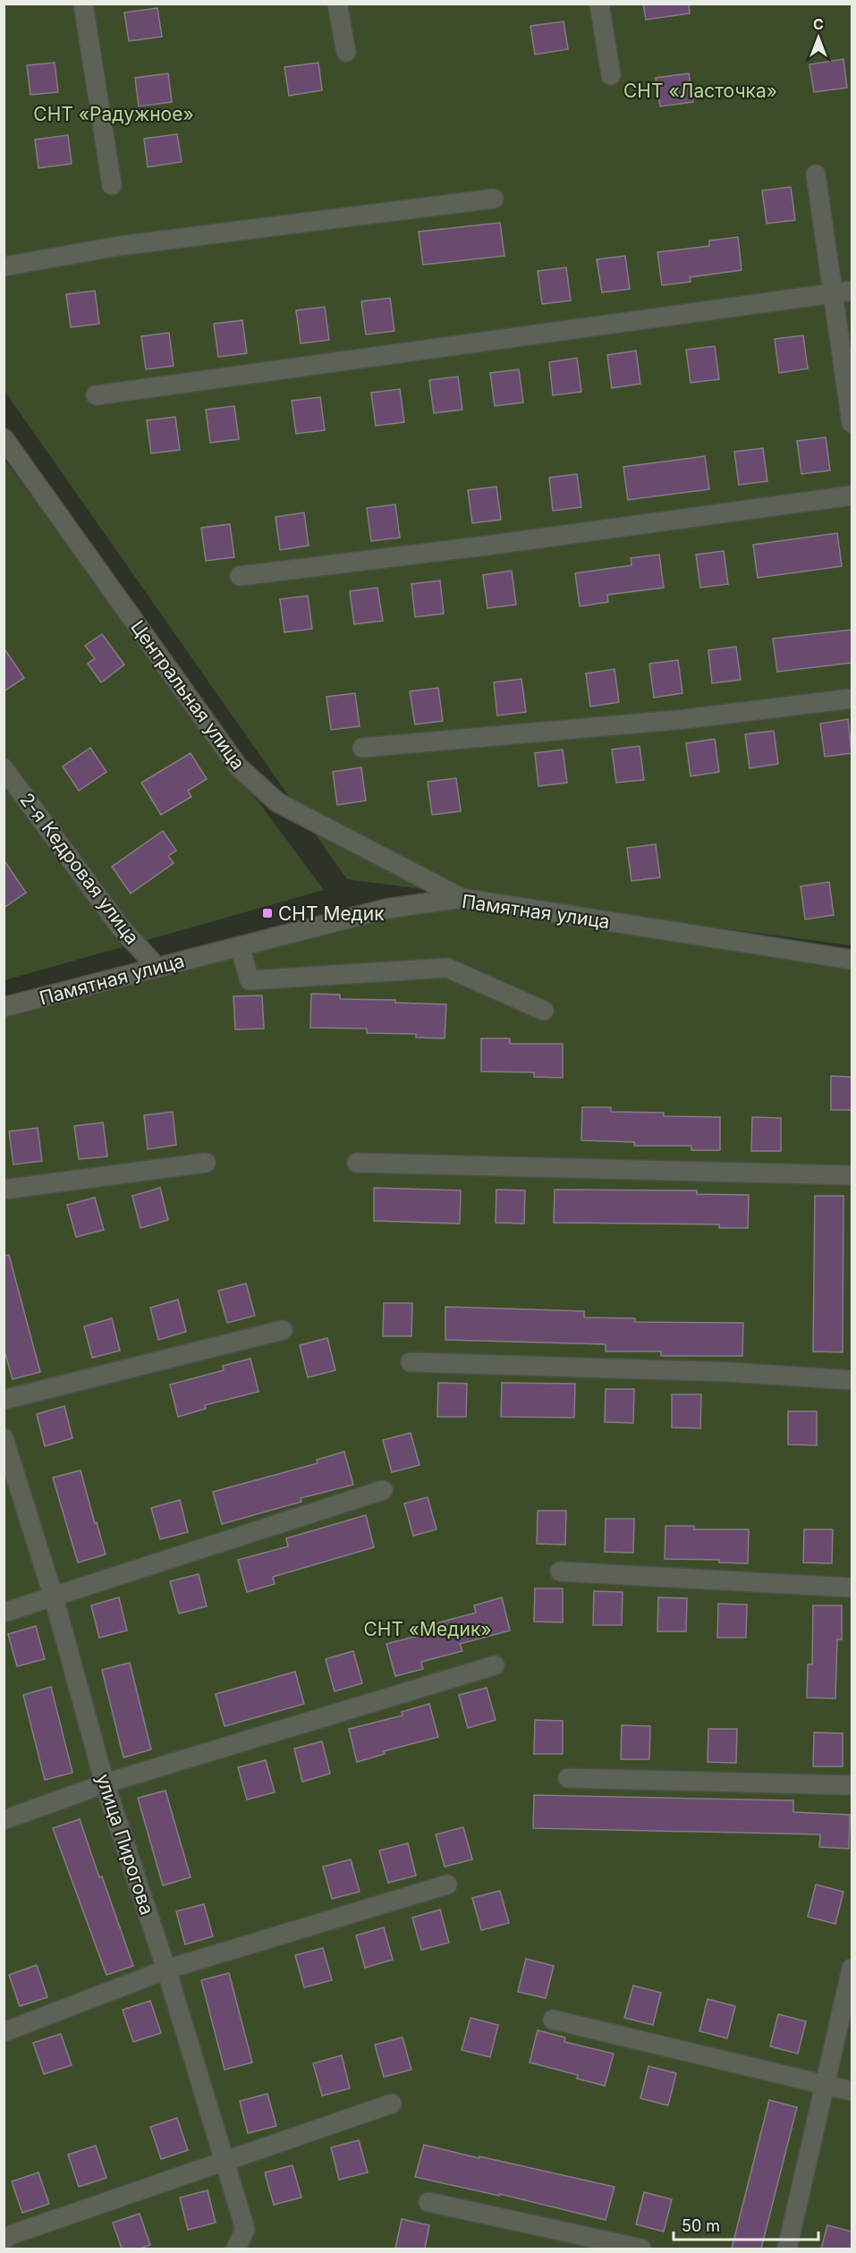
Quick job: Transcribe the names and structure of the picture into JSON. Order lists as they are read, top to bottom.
{
  "streets": {
    "street": [
      "Центральная улица",
      "2-я Кедровая улица",
      "Памятная улица",
      "улица Пирогова"
    ]
  },
  "crossings": [
    ["Центральная улица", "Памятная улица"],
    ["2-я Кедровая улица", "Памятная улица"]
  ],
  "parks": ["СНТ «Ласточка»", "СНТ «Радужное»", "СНТ «Медик»"],
  "places": {
    "transit": ["СНТ Медик"]
  },
  "scale_bar": "50 m",
  "north": "top"
}
